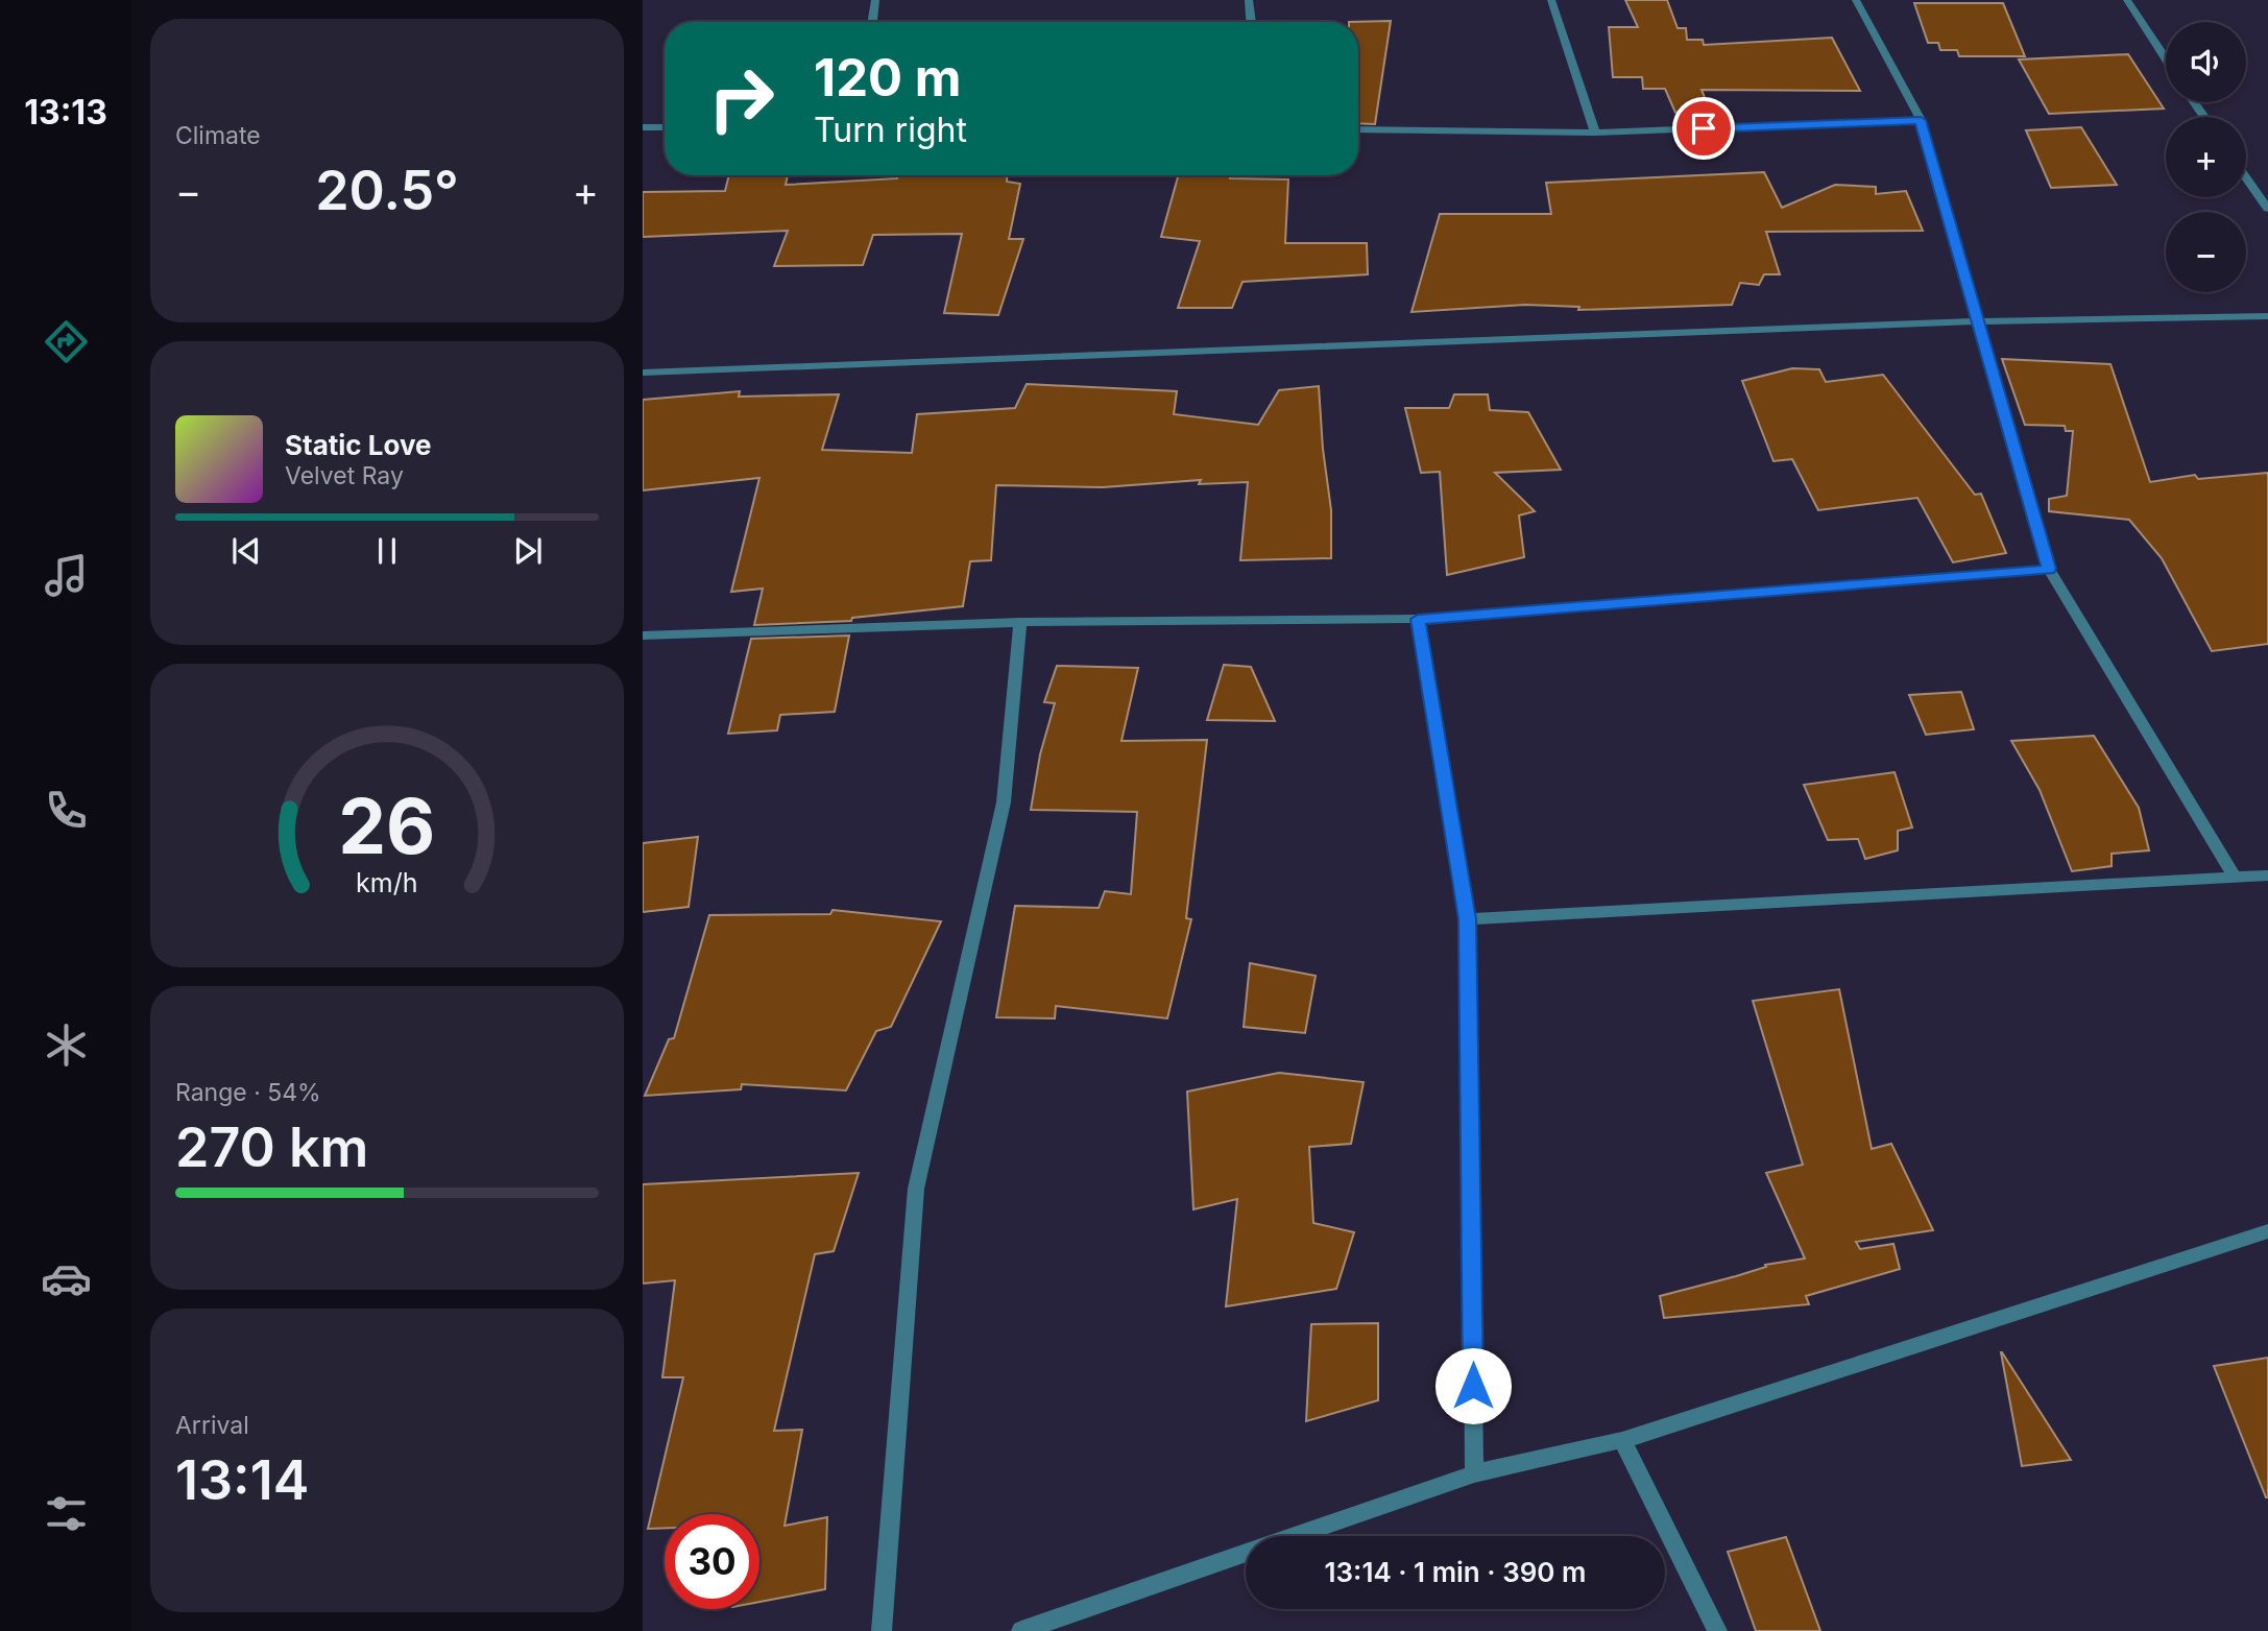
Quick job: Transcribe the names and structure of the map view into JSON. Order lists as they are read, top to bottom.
{
  "page": {
    "tabs": "13:13",
    "tile": [
      "Climate",
      ["Range · 54%", "270 km"],
      ["Arrival", "13:14"]
    ],
    "map_buttons": ["+", "−"],
    "turn": ["120 m", "Turn right"],
    "heat": ["−", "20.5°", "+"],
    "song": ["Static Love", "Velvet Ray"],
    "limit": "30",
    "trip": "13:14 · 1 min · 390 m",
    "gauge": ["26", "km/h"]
  }
}
